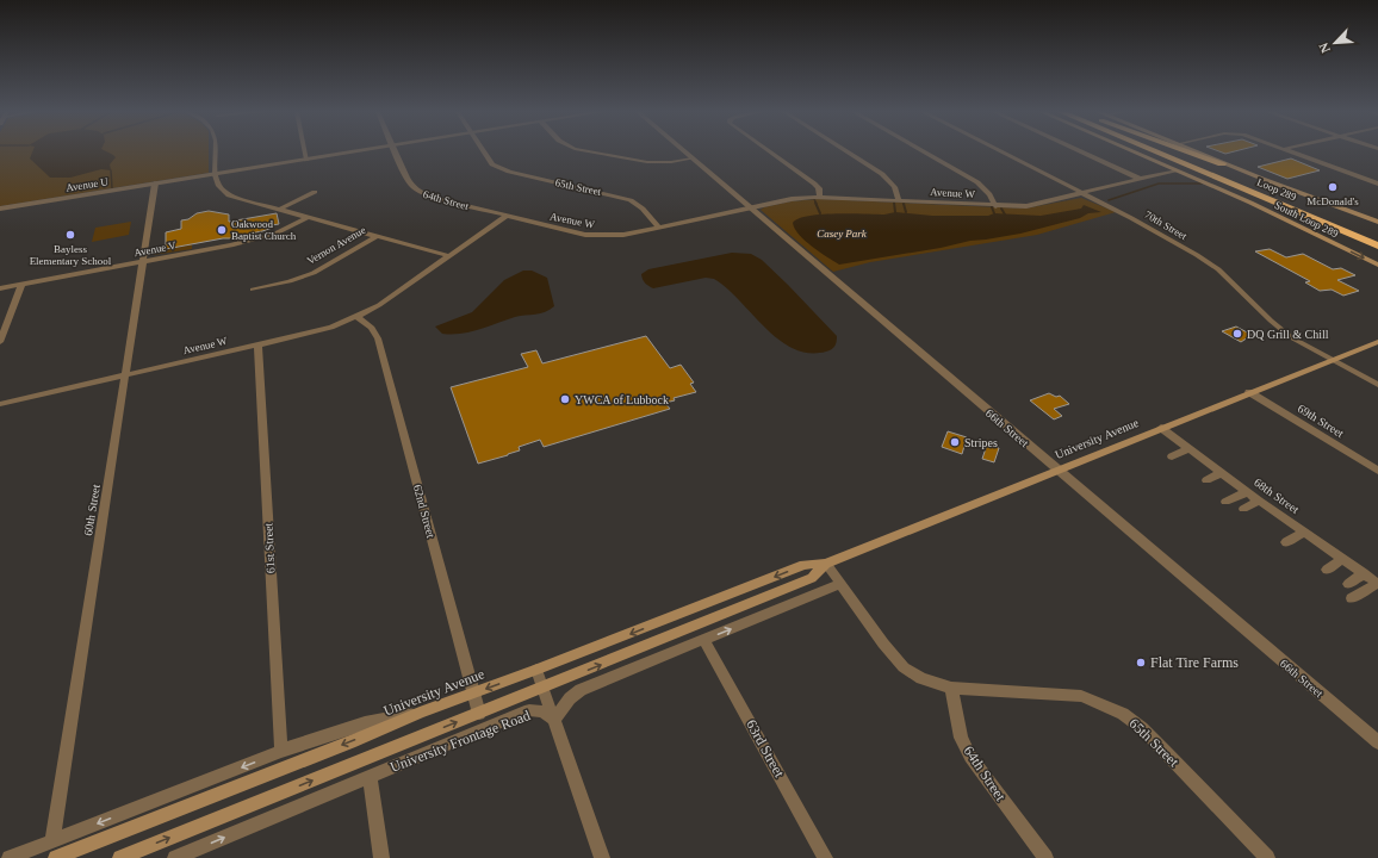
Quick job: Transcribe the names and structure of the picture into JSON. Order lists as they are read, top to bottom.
{
  "streets": {
    "highway": ["Loop 289"],
    "main road": ["South Loop 289", "University Avenue"],
    "street": [
      "Avenue U",
      "65th Street",
      "Avenue W",
      "64th Street",
      "70th Street",
      "Vernon Avenue",
      "Avenue V",
      "69th Street",
      "66th Street",
      "68th Street",
      "60th Street",
      "62nd Street",
      "61st Street",
      "University Frontage Road",
      "63rd Street"
    ]
  },
  "crossings": [
    ["Avenue U", "60th Street"],
    ["65th Street", "Avenue W"],
    ["65th Street", "64th Street"],
    ["Avenue W", "64th Street"],
    ["Avenue W", "South Loop 289"],
    ["Avenue W", "70th Street"],
    ["Avenue W", "66th Street"],
    ["Avenue W", "60th Street"],
    ["Avenue W", "62nd Street"],
    ["Avenue W", "61st Street"],
    ["70th Street", "University Avenue"],
    ["Avenue V", "60th Street"],
    ["69th Street", "University Avenue"],
    ["66th Street", "University Avenue"],
    ["University Avenue", "68th Street"],
    ["University Avenue", "62nd Street"]
  ],
  "parks": ["Casey Park"],
  "places": [
    "McDonald's",
    "Oakwood Baptist Church",
    "Bayless Elementary School",
    "DQ Grill & Chill",
    "YWCA of Lubbock",
    "Stripes",
    "Flat Tire Farms"
  ],
  "north": "bottom left"
}
